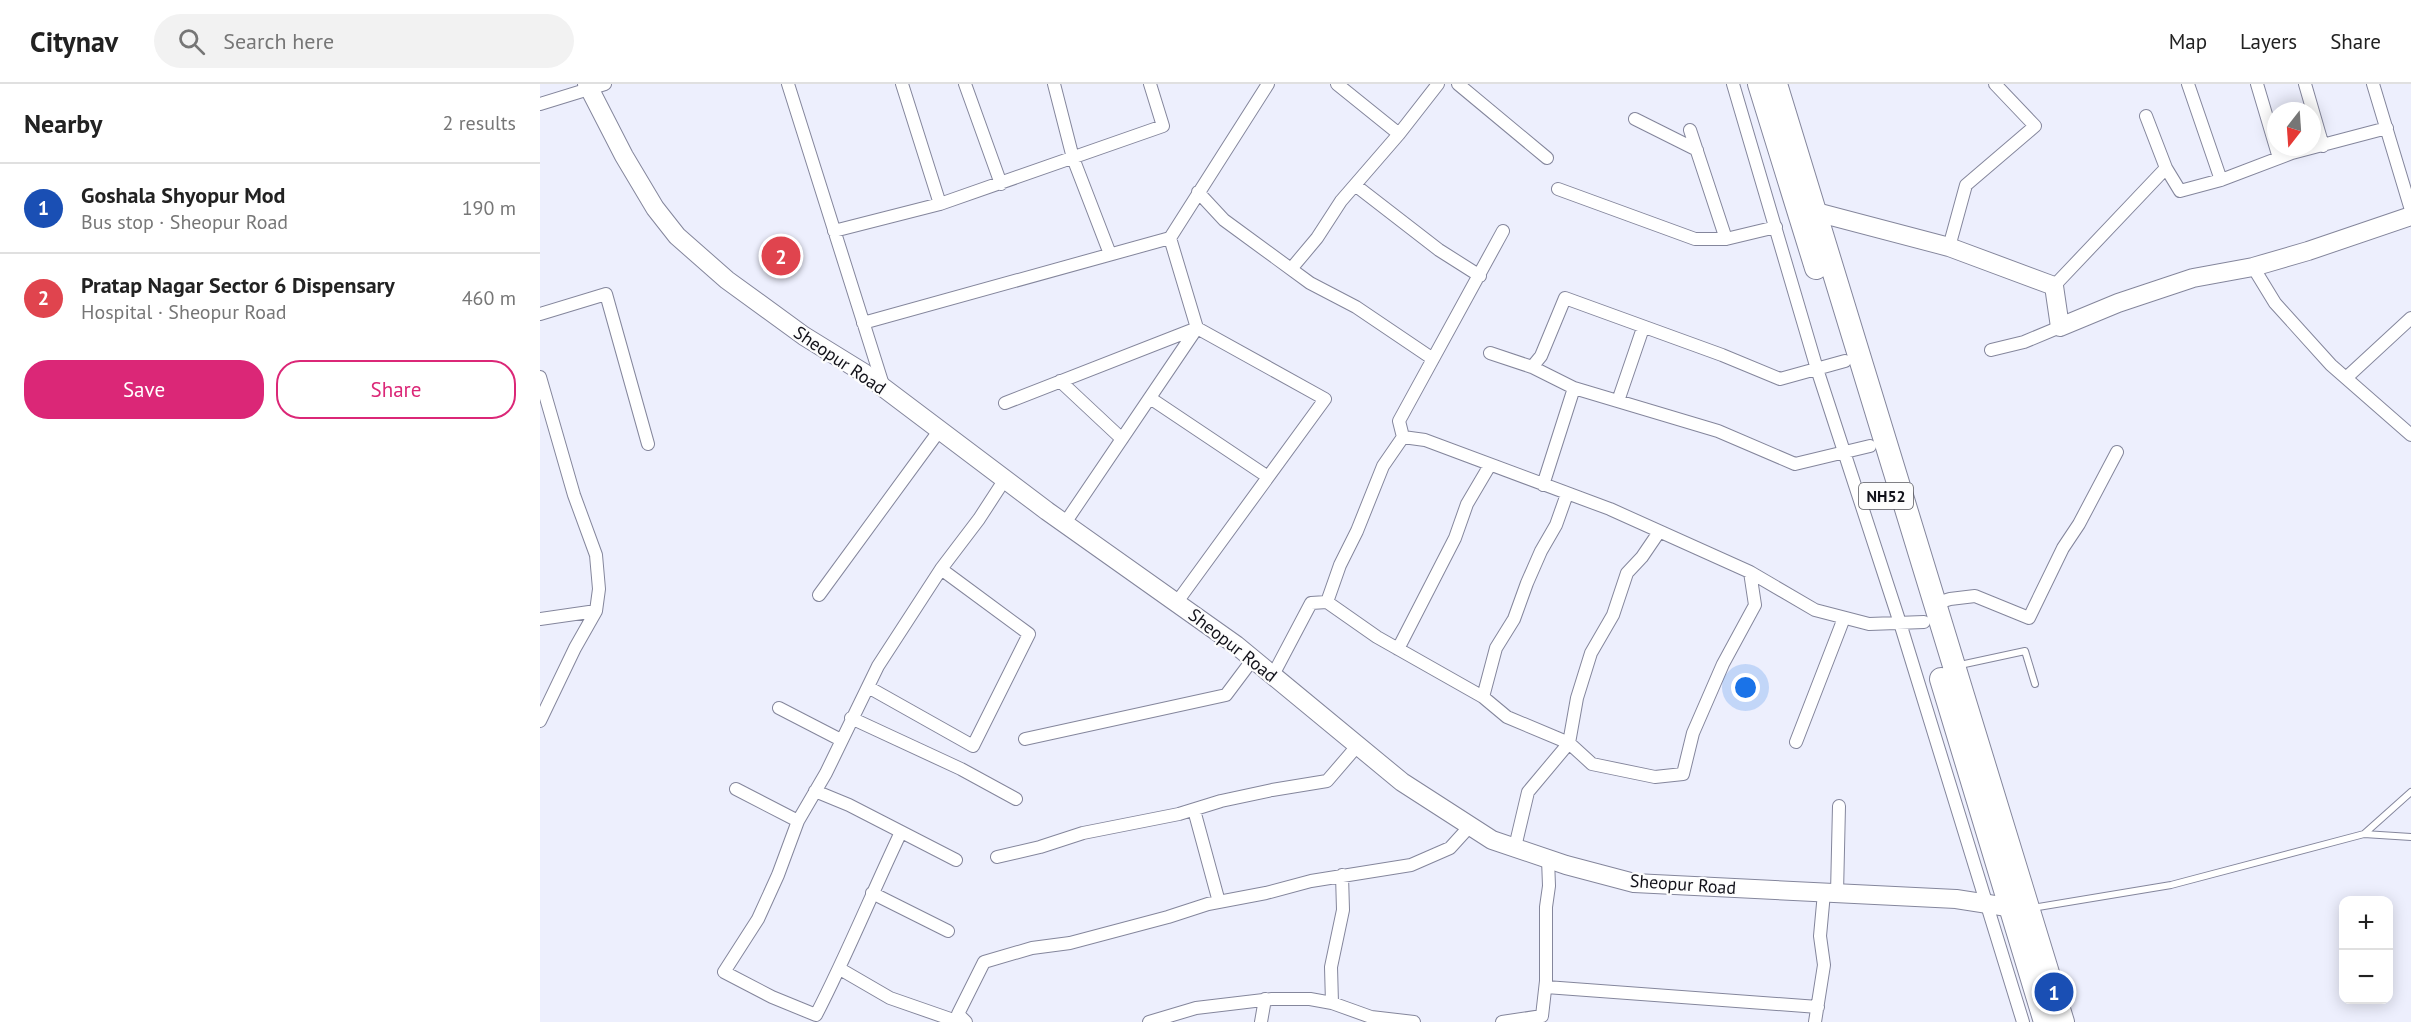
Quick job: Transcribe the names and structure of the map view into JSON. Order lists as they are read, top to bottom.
{
  "streets": {
    "highway": ["NH52"],
    "street": ["Sheopur Road"]
  },
  "crossings": [
    ["Sheopur Road", "NH52"]
  ],
  "north": "bottom",
  "page": {
    "header": "Citynav",
    "search": "Search here",
    "nav": ["Map", "Layers", "Share"],
    "heading": ["Nearby", "2 results"],
    "list": [
      {
        "mark": "1",
        "name": "Goshala Shyopur Mod",
        "note": "Bus stop · Sheopur Road",
        "value": "190 m"
      },
      {
        "mark": "2",
        "name": "Pratap Nagar Sector 6 Dispensary",
        "note": "Hospital · Sheopur Road",
        "value": "460 m"
      }
    ],
    "pins": ["2", "1"],
    "buttons": ["Save", "Share"],
    "map_buttons": ["+", "−"]
  }
}
